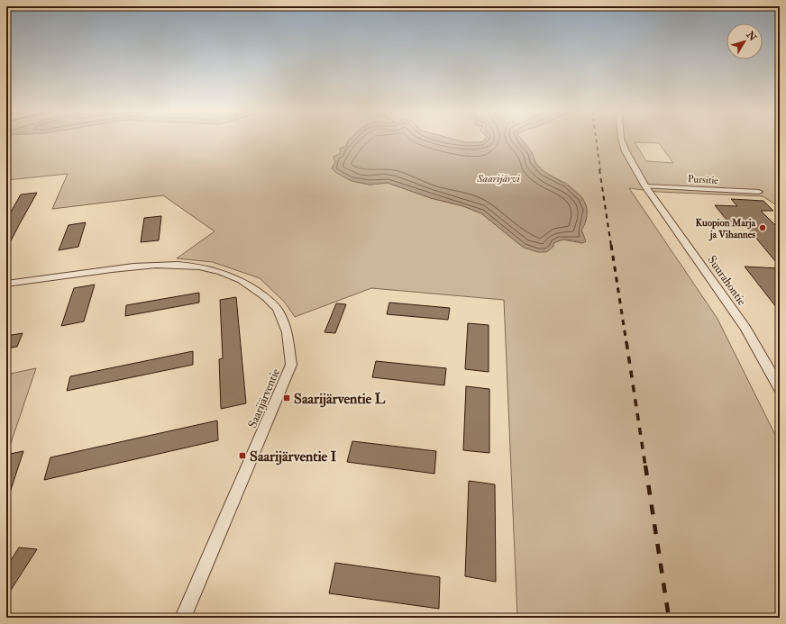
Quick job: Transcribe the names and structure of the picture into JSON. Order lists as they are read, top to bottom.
{
  "streets": {
    "street": ["Pursitie", "Suurahontie", "Saarijärventie"]
  },
  "crossings": [
    ["Pursitie", "Suurahontie"]
  ],
  "water": ["Saarijärvi"],
  "places": {
    "other": ["Kuopion Marja ja Vihannes"],
    "transit": ["Saarijärventie L", "Saarijärventie I"]
  },
  "north": "top right"
}
